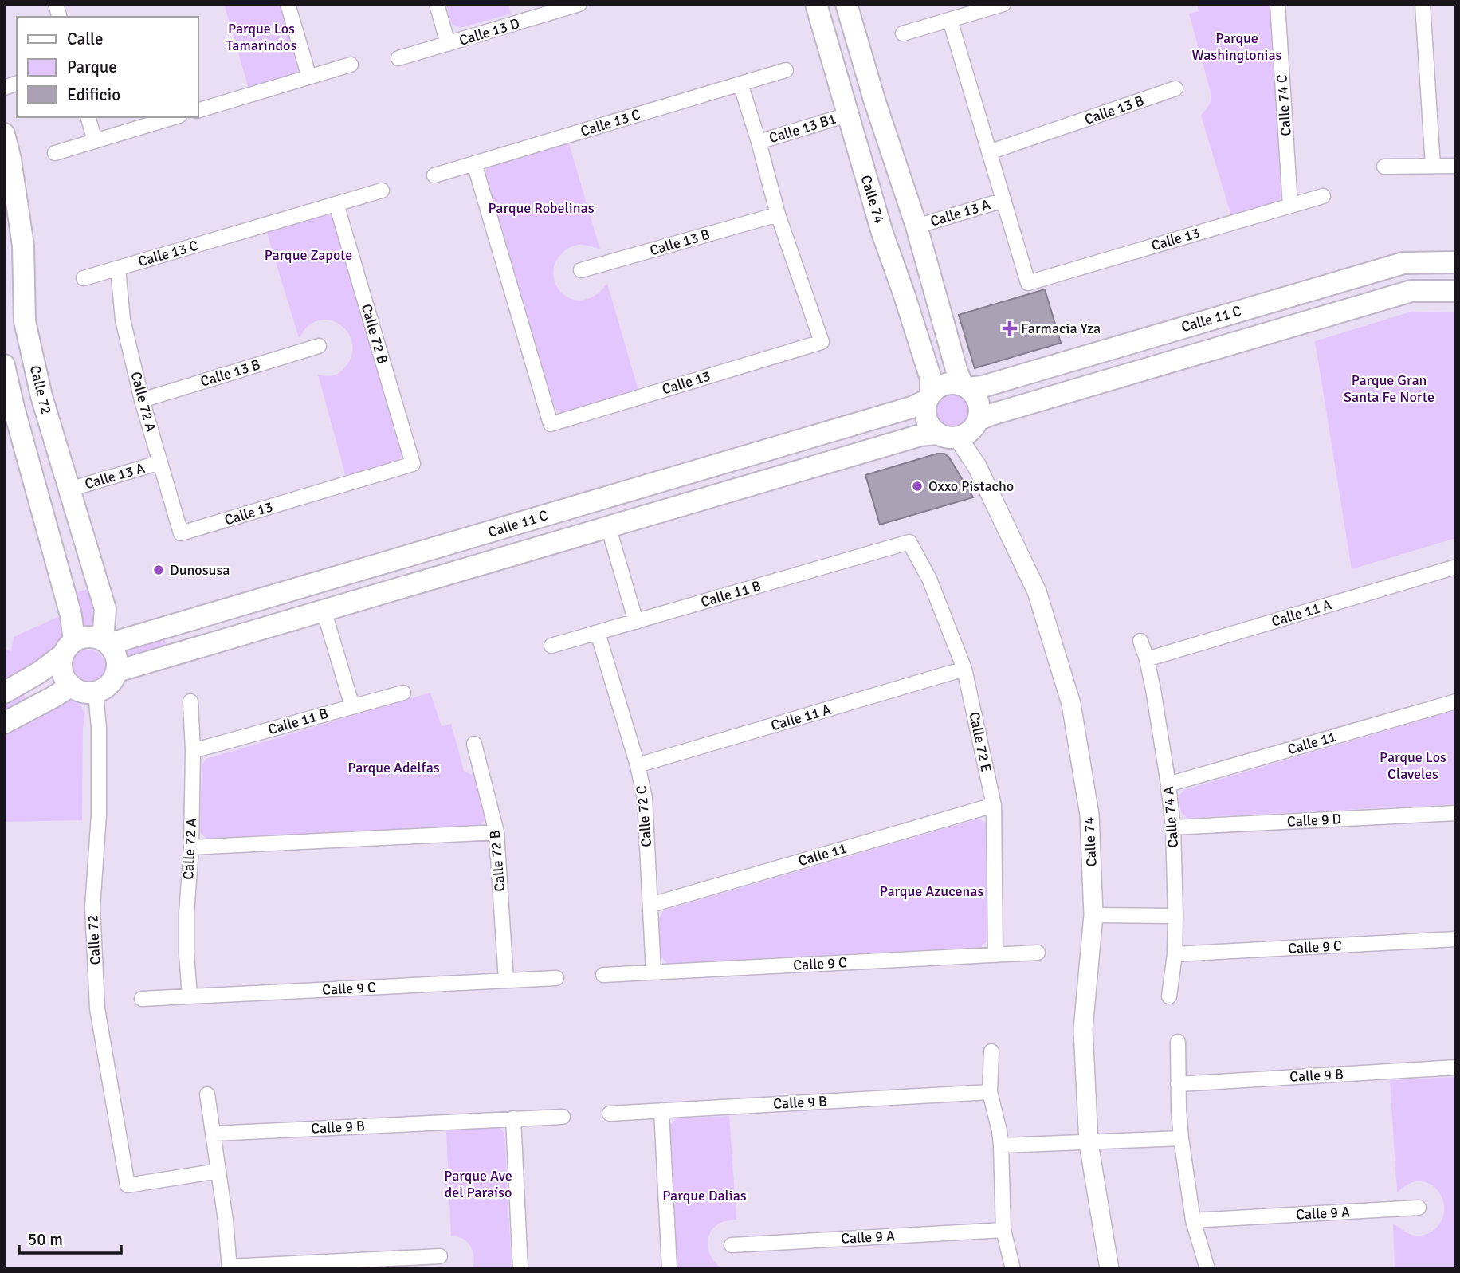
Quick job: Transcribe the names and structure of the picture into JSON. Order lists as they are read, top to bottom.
{
  "streets": {
    "main road": ["Calle 74", "Calle 11 C", "Calle 72"],
    "street": [
      "Calle 13 D",
      "Calle 74 C",
      "Calle 13 B",
      "Calle 13 C",
      "Calle 13 B1",
      "Calle 13 A",
      "Calle 13",
      "Calle 72 B",
      "Calle 72 A",
      "Calle 11 B",
      "Calle 11 A",
      "Calle 72 E",
      "Calle 11",
      "Calle 72 C",
      "Calle 74 A",
      "Calle 9 D",
      "Calle 9 C",
      "Calle 9 B",
      "Calle 9 A"
    ]
  },
  "crossings": [
    ["Calle 74 C", "Calle 13"],
    ["Calle 13 B", "Calle 13"],
    ["Calle 13 B", "Calle 72 A"],
    ["Calle 13 C", "Calle 13"],
    ["Calle 13 C", "Calle 72 B"],
    ["Calle 13 C", "Calle 72 A"],
    ["Calle 13 B1", "Calle 74"],
    ["Calle 74", "Calle 11 C"],
    ["Calle 13 A", "Calle 13"],
    ["Calle 13 A", "Calle 72"],
    ["Calle 13 A", "Calle 72 A"],
    ["Calle 13", "Calle 72 B"],
    ["Calle 13", "Calle 72 A"],
    ["Calle 11 C", "Calle 72"],
    ["Calle 72 B", "Calle 9 C"],
    ["Calle 72 A", "Calle 11 B"],
    ["Calle 72 A", "Calle 9 C"],
    ["Calle 11 B", "Calle 72 E"],
    ["Calle 11 B", "Calle 72 C"],
    ["Calle 11 A", "Calle 72 E"],
    ["Calle 11 A", "Calle 72 C"],
    ["Calle 11 A", "Calle 74 A"],
    ["Calle 72 E", "Calle 11"],
    ["Calle 72 E", "Calle 9 C"],
    ["Calle 11", "Calle 72 C"],
    ["Calle 11", "Calle 74 A"],
    ["Calle 72 C", "Calle 9 C"],
    ["Calle 74 A", "Calle 9 D"],
    ["Calle 74 A", "Calle 9 C"]
  ],
  "parks": [
    "Parque Los Tamarindos",
    "Parque Washingtonias",
    "Parque Robelinas",
    "Parque Zapote",
    "Parque Gran Santa Fe Norte",
    "Parque Los Claveles",
    "Parque Adelfas",
    "Parque Azucenas",
    "Parque Ave del Paraíso",
    "Parque Dalias"
  ],
  "places": {
    "health": ["Farmacia Yza"],
    "other": ["Oxxo Pistacho", "Dunosusa"]
  },
  "legend": ["Calle", "Parque", "Edificio"],
  "scale_bar": "50 m"
}
